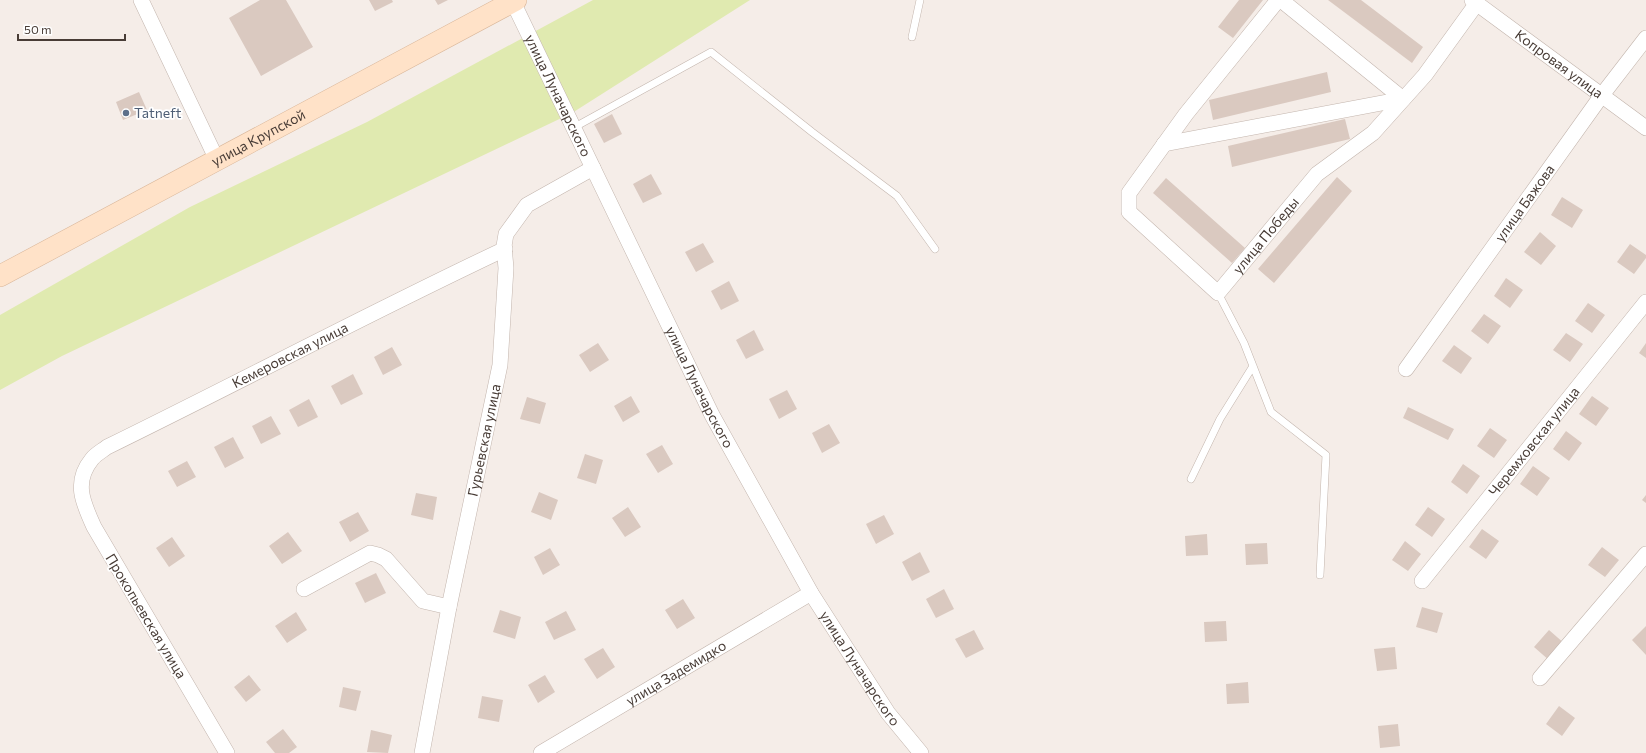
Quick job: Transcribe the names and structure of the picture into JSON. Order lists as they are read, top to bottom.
{
  "streets": {
    "street": [
      "Копровая улица",
      "улица Луначарского",
      "улица Крупской",
      "улица Бажова",
      "улица Победы",
      "Кемеровская улица",
      "Гурьевская улица",
      "Черемховская улица",
      "Прокопьевская улица",
      "улица Задемидко"
    ]
  },
  "crossings": [
    ["Копровая улица", "улица Бажова"],
    ["Копровая улица", "улица Победы"],
    ["улица Луначарского", "улица Крупской"],
    ["улица Луначарского", "Гурьевская улица"],
    ["улица Луначарского", "улица Задемидко"],
    ["Кемеровская улица", "Гурьевская улица"],
    ["Кемеровская улица", "Прокопьевская улица"]
  ],
  "places": ["Tatneft"],
  "scale_bar": "50 m"
}
